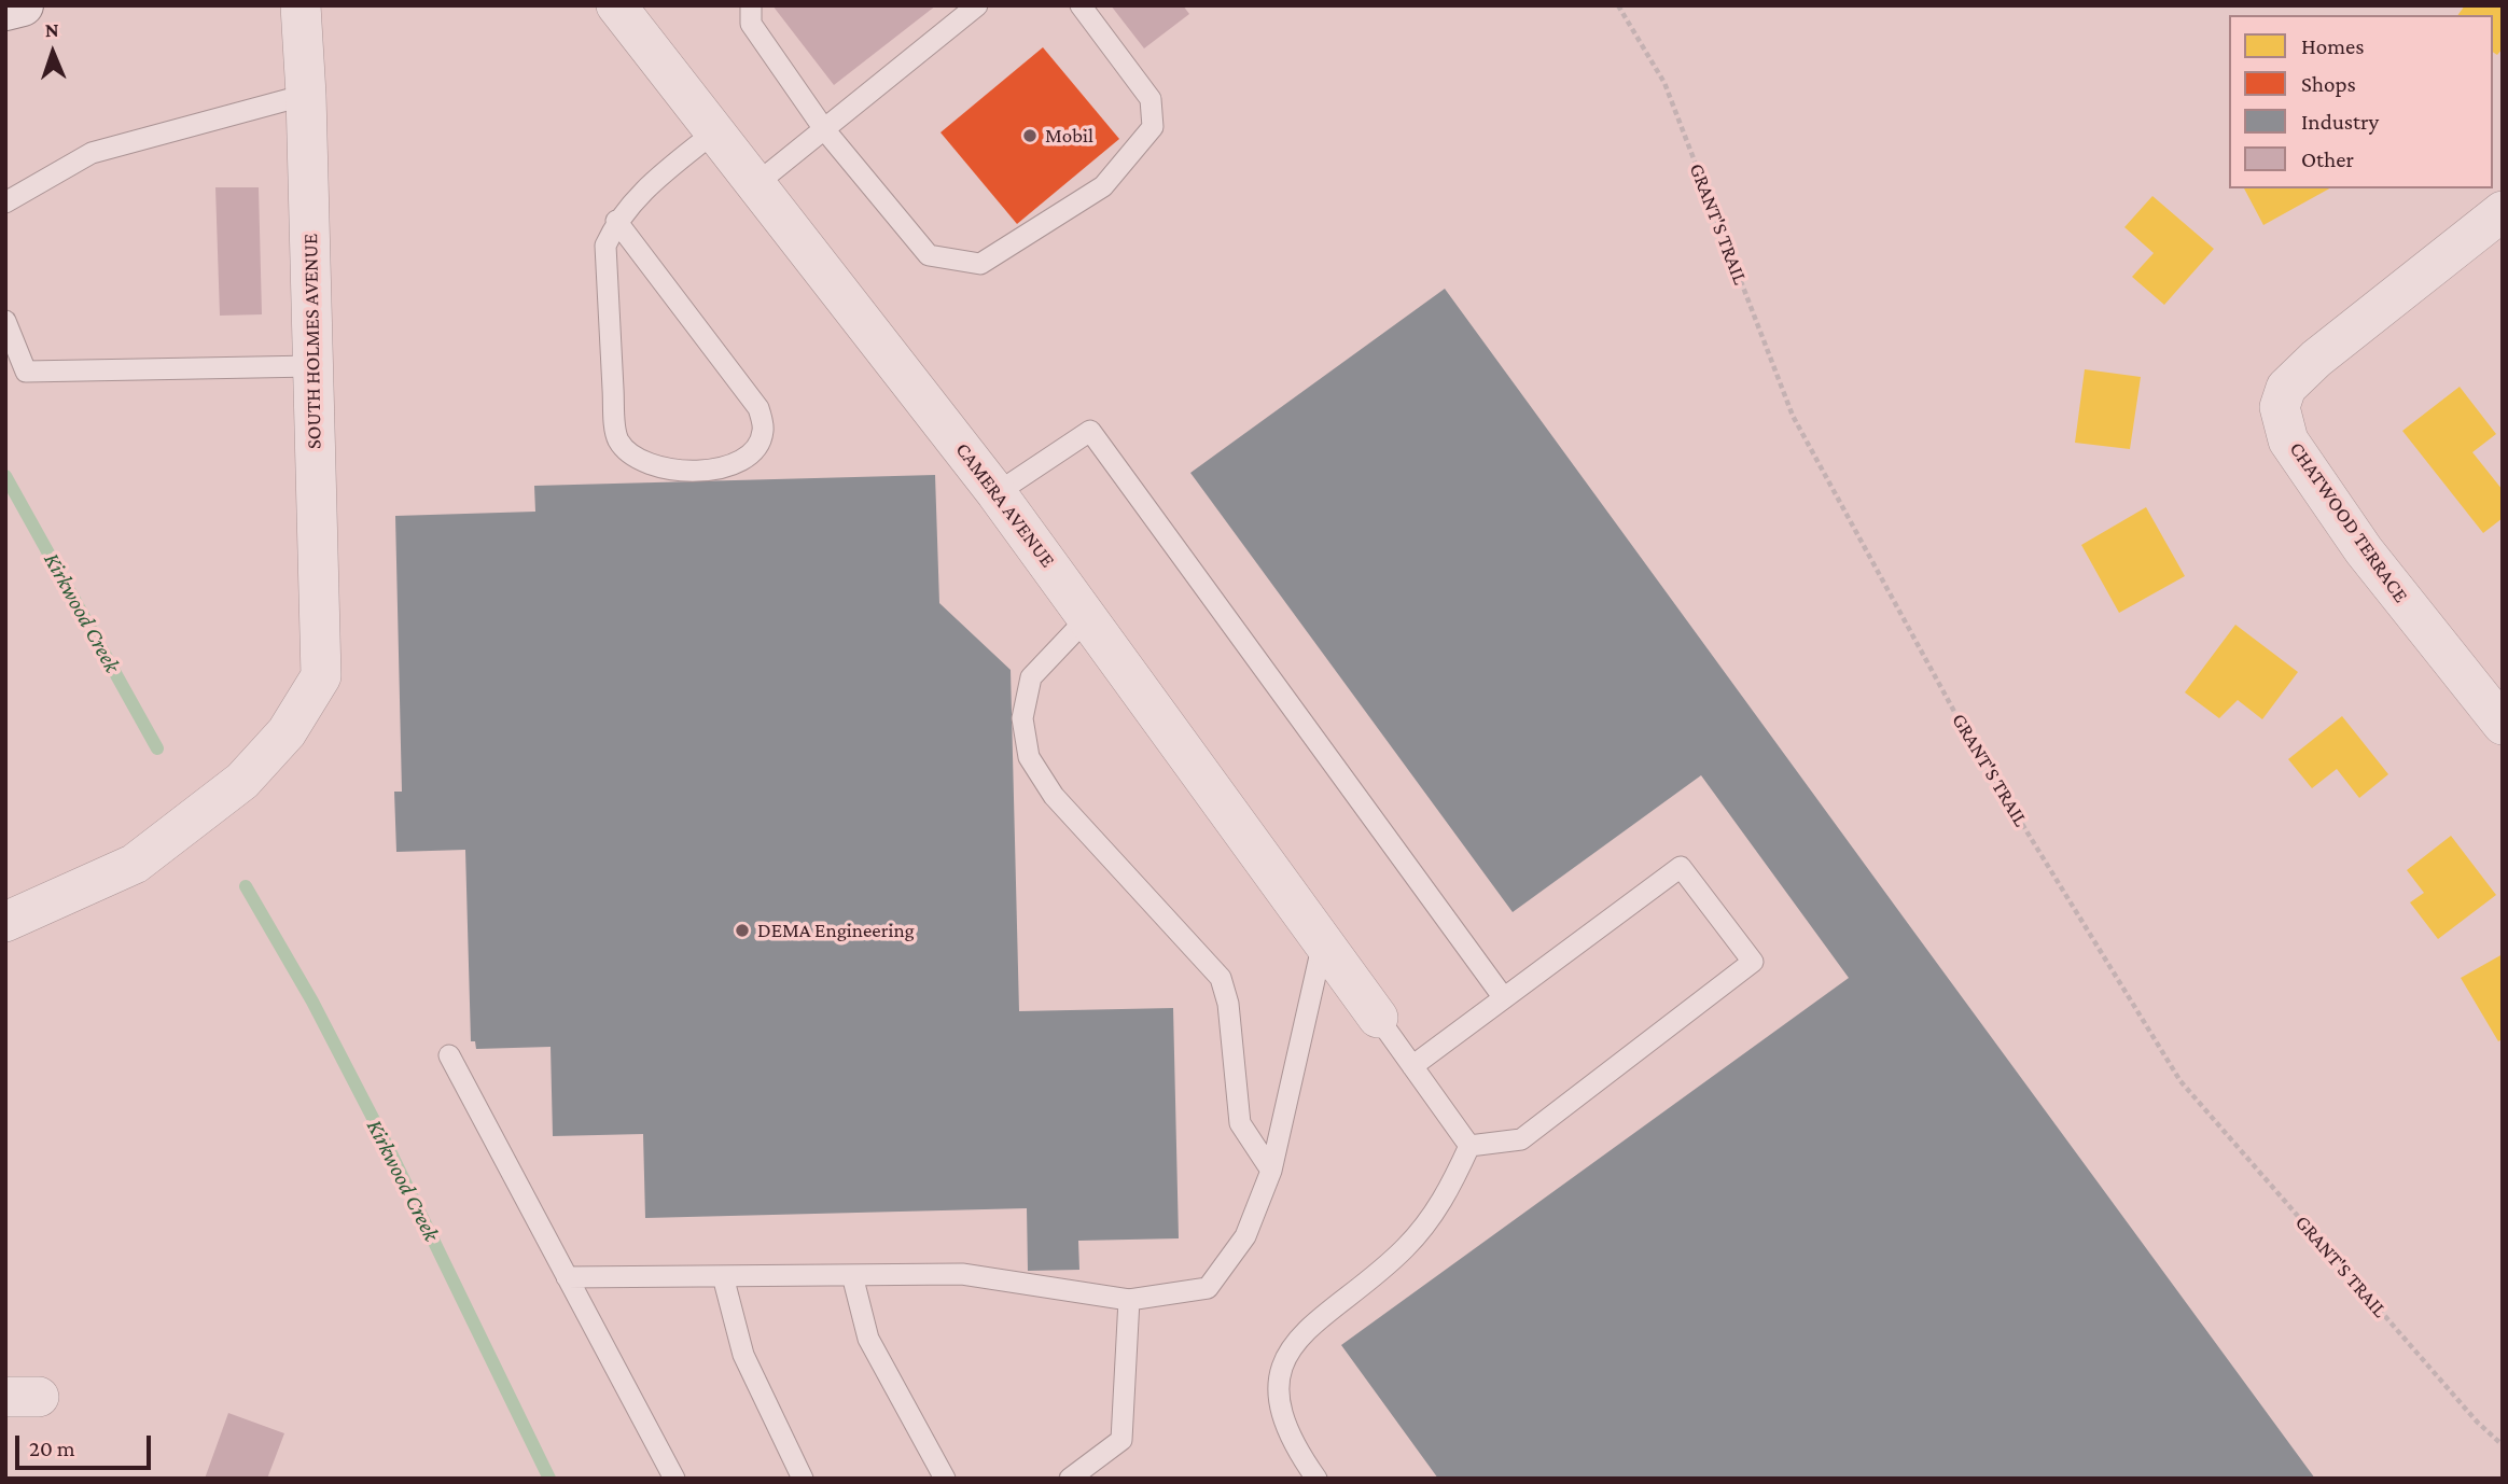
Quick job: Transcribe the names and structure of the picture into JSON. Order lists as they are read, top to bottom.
{
  "streets": {
    "street": ["SOUTH HOLMES AVENUE", "CAMERA AVENUE", "CHATWOOD TERRACE"],
    "path": ["GRANT'S TRAIL"]
  },
  "water": ["Kirkwood Creek"],
  "places": ["Mobil", "DEMA Engineering"],
  "legend": [
    "Homes",
    "Shops",
    "Industry",
    "Other"
  ],
  "scale_bar": "20 m",
  "north": "top"
}
